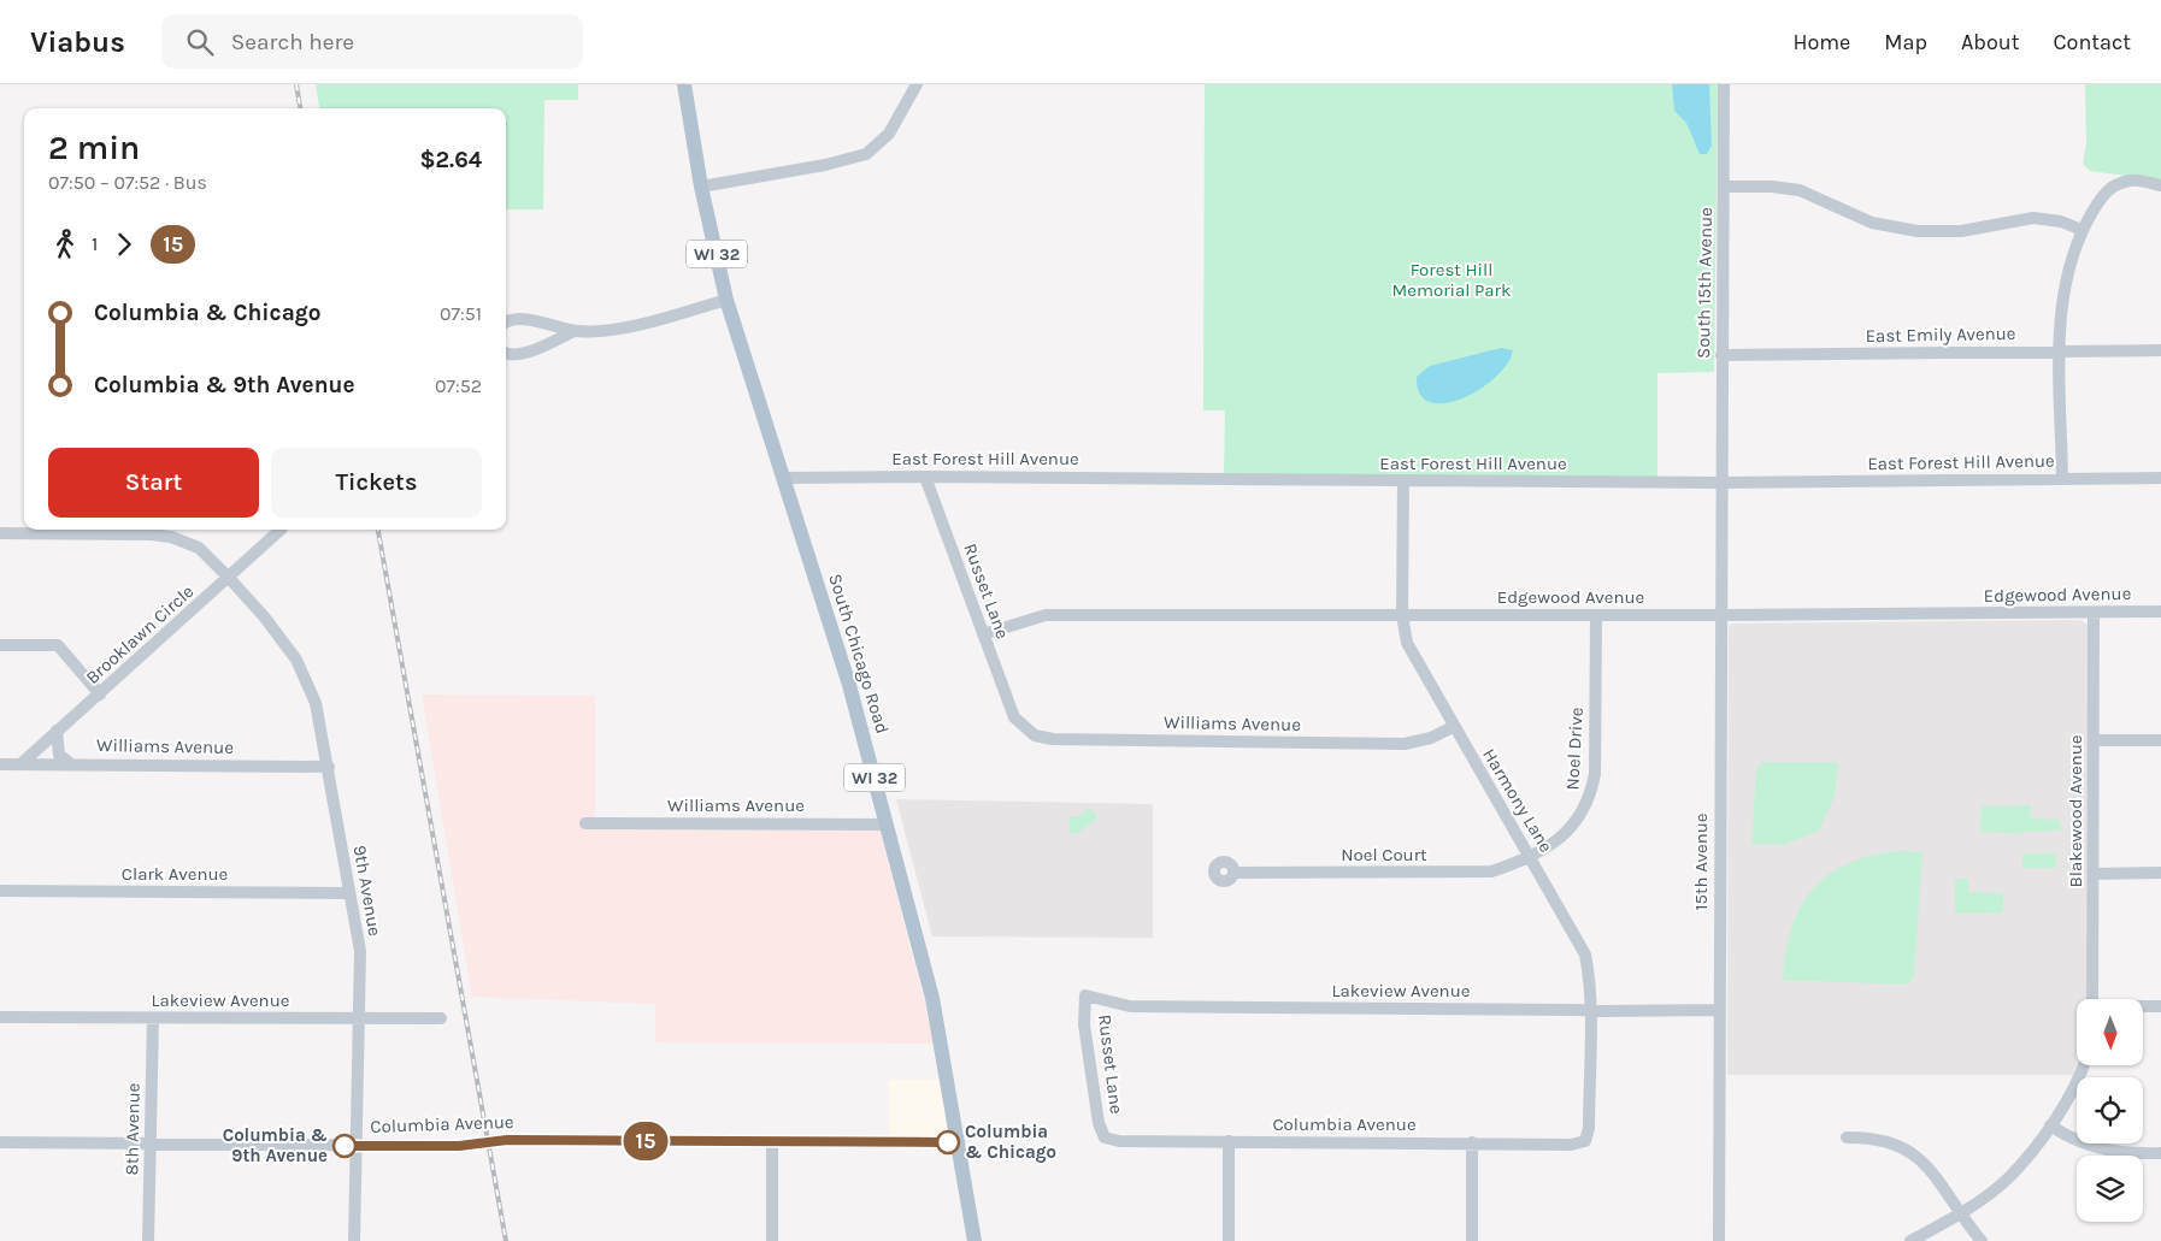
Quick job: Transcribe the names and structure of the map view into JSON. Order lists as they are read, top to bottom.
{
  "streets": {
    "main road": ["WI 32", "South Chicago Road"],
    "street": [
      "South 15th Avenue",
      "East Emily Avenue",
      "East Forest Hill Avenue",
      "Russet Lane",
      "Edgewood Avenue",
      "Brooklawn Circle",
      "Williams Avenue",
      "Noel Drive",
      "Harmony Lane",
      "Blakewood Avenue",
      "Noel Court",
      "15th Avenue",
      "Clark Avenue",
      "9th Avenue",
      "Lakeview Avenue",
      "Columbia Avenue",
      "8th Avenue"
    ]
  },
  "crossings": [
    ["South 15th Avenue", "East Emily Avenue"],
    ["South 15th Avenue", "East Forest Hill Avenue"],
    ["South 15th Avenue", "15th Avenue"],
    ["East Forest Hill Avenue", "Russet Lane"],
    ["East Forest Hill Avenue", "South Chicago Road"],
    ["East Forest Hill Avenue", "Harmony Lane"],
    ["East Forest Hill Avenue", "15th Avenue"],
    ["Russet Lane", "Edgewood Avenue"],
    ["Russet Lane", "Williams Avenue"],
    ["Russet Lane", "Lakeview Avenue"],
    ["Russet Lane", "Columbia Avenue"],
    ["Edgewood Avenue", "Noel Drive"],
    ["Edgewood Avenue", "Harmony Lane"],
    ["Edgewood Avenue", "Blakewood Avenue"],
    ["Edgewood Avenue", "15th Avenue"],
    ["Brooklawn Circle", "Williams Avenue"],
    ["Brooklawn Circle", "9th Avenue"],
    ["South Chicago Road", "Williams Avenue"],
    ["South Chicago Road", "Columbia Avenue"],
    ["Williams Avenue", "Harmony Lane"],
    ["Williams Avenue", "9th Avenue"],
    ["Noel Drive", "Harmony Lane"],
    ["Noel Drive", "Noel Court"],
    ["Harmony Lane", "Noel Court"],
    ["Harmony Lane", "Lakeview Avenue"],
    ["Harmony Lane", "Columbia Avenue"],
    ["15th Avenue", "Lakeview Avenue"],
    ["Clark Avenue", "9th Avenue"],
    ["9th Avenue", "Lakeview Avenue"],
    ["9th Avenue", "Columbia Avenue"],
    ["Lakeview Avenue", "8th Avenue"],
    ["Columbia Avenue", "8th Avenue"]
  ],
  "parks": ["Forest Hill Memorial Park"],
  "places": ["Columbia & Chicago", "Columbia & 9th Avenue"],
  "lines": ["bus line 15"],
  "north": "bottom",
  "page": {
    "header": "Viabus",
    "search": "Search here",
    "nav": [
      "Home",
      "Map",
      "About",
      "Contact"
    ],
    "on_map": "15",
    "heading": ["2 min", "07:50 – 07:52 · Bus", "$2.64"],
    "legs": ["1", "15"],
    "list": [
      {
        "name": "Columbia & Chicago",
        "value": "07:51"
      },
      {
        "name": "Columbia & 9th Avenue",
        "value": "07:52"
      }
    ],
    "buttons": ["Start", "Tickets"]
  }
}
